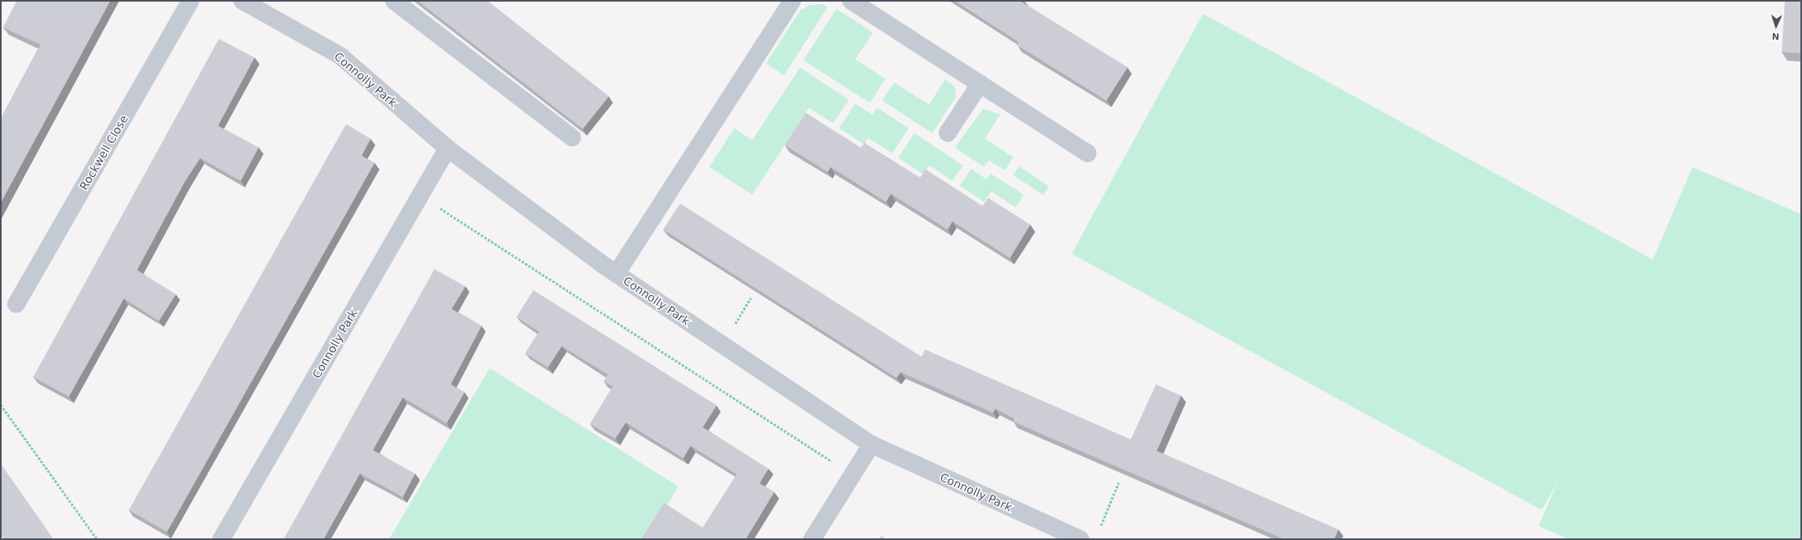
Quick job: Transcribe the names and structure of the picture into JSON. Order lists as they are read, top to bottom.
{
  "streets": {
    "street": ["Connolly Park", "Rockwell Close"]
  },
  "north": "bottom"
}
